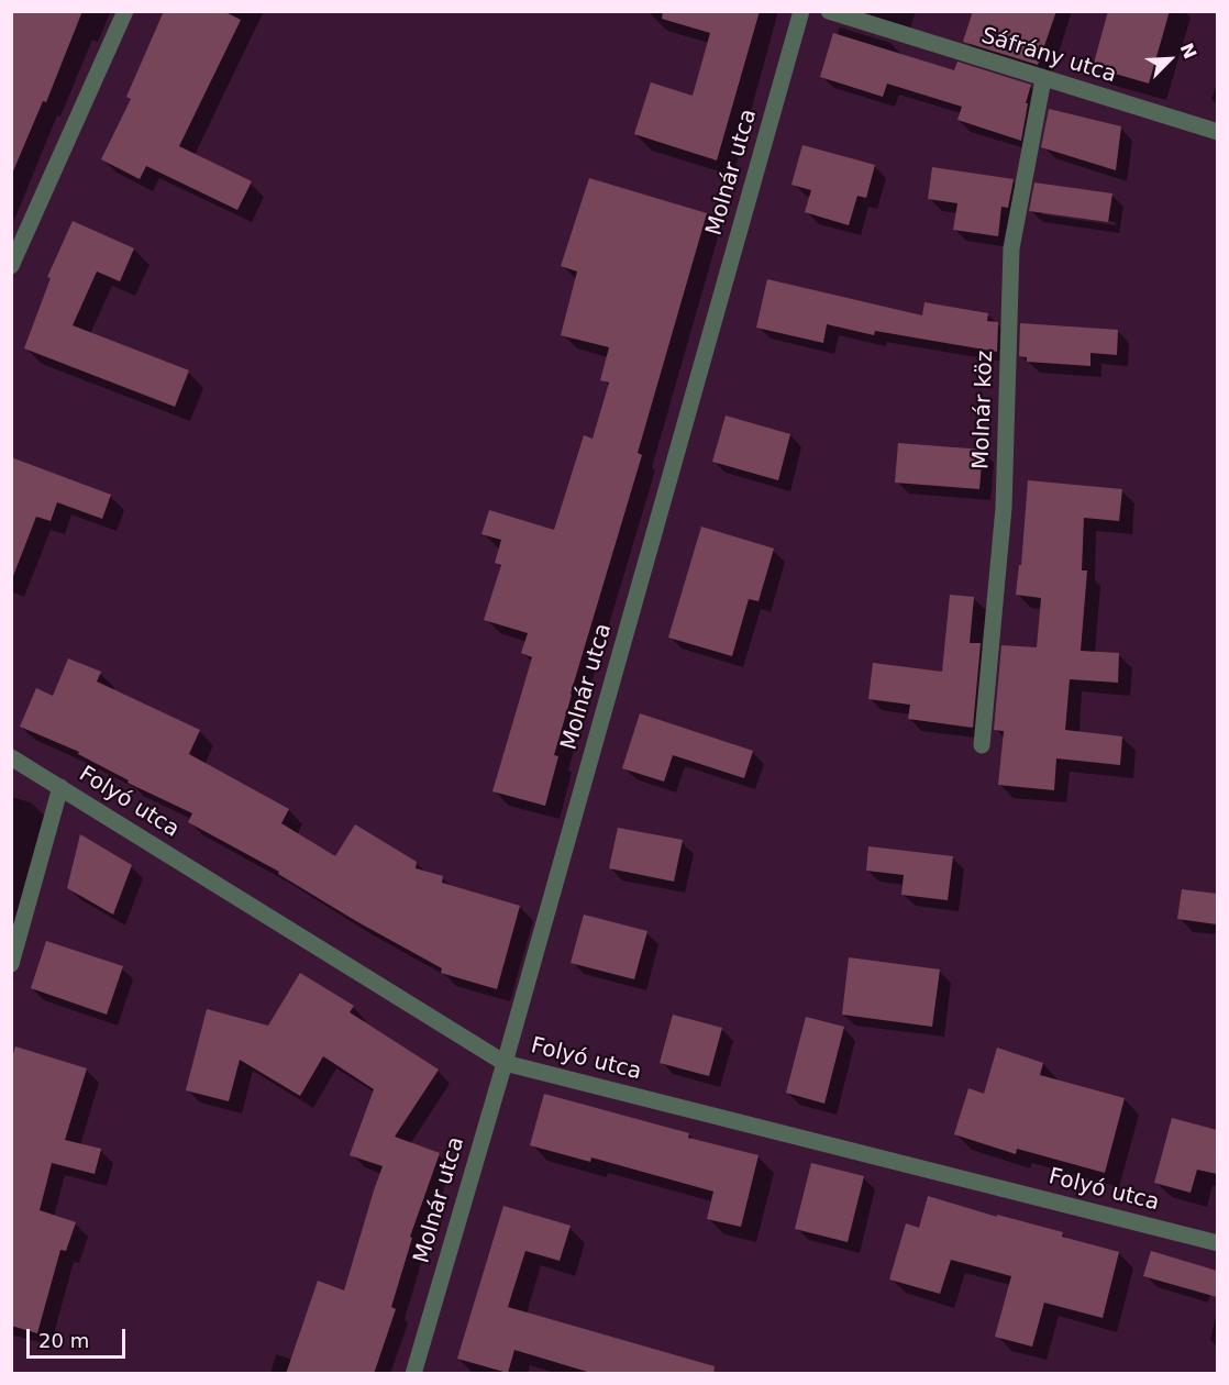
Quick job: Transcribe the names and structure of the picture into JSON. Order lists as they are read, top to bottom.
{
  "streets": {
    "street": [
      "Sáfrány utca",
      "Molnár utca",
      "Molnár köz",
      "Folyó utca"
    ]
  },
  "crossings": [
    ["Sáfrány utca", "Molnár köz"],
    ["Molnár utca", "Folyó utca"]
  ],
  "scale_bar": "20 m",
  "north": "top right"
}
